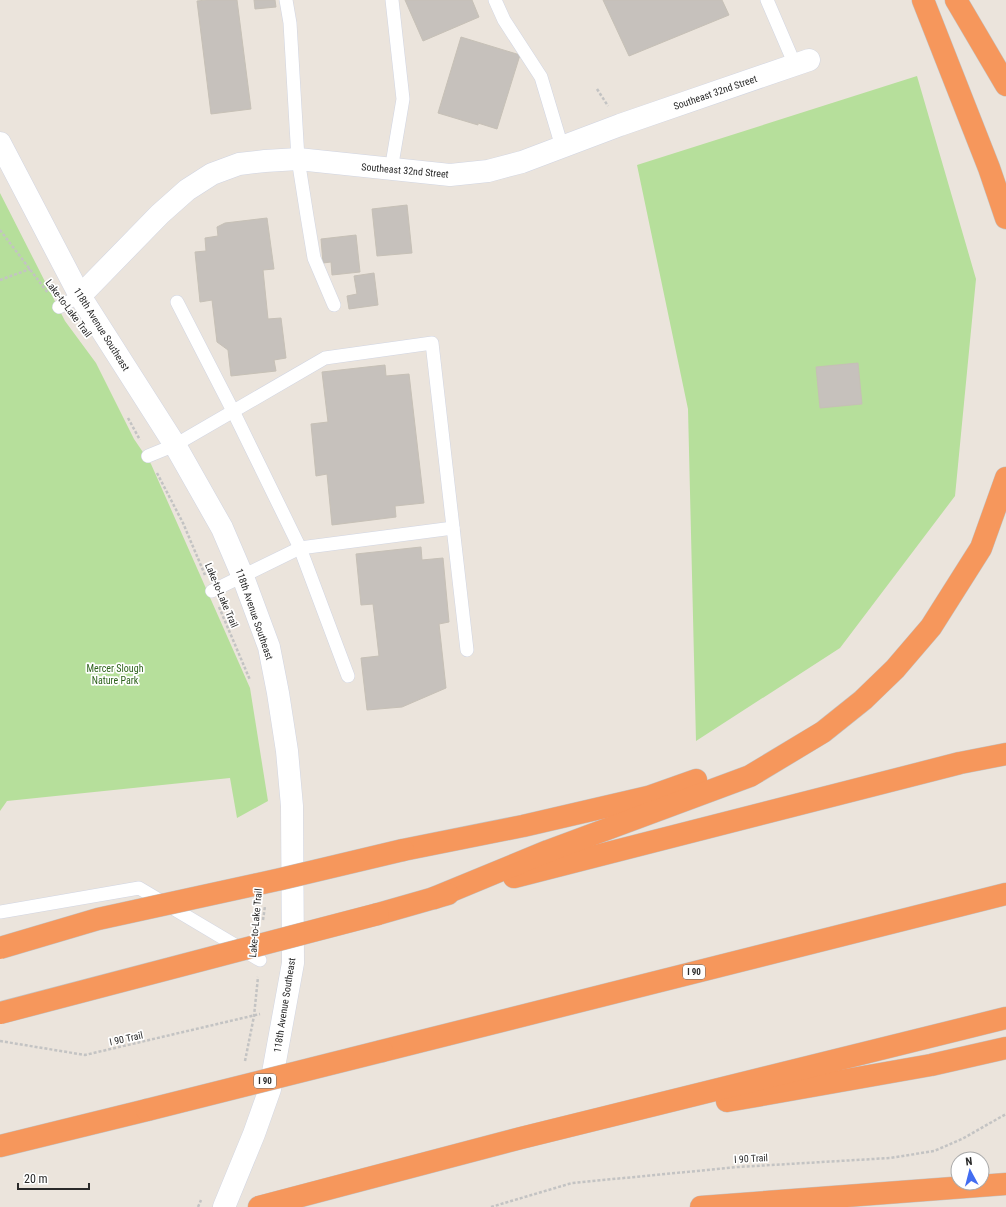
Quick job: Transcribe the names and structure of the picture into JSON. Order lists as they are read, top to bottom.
{
  "streets": {
    "highway": ["I 90"],
    "street": ["Southeast 32nd Street", "118th Avenue Southeast"],
    "path": ["Lake-to-Lake Trail", "I 90 Trail"]
  },
  "crossings": [
    ["Southeast 32nd Street", "118th Avenue Southeast"],
    ["Lake-to-Lake Trail", "I 90 Trail"]
  ],
  "parks": ["Mercer Slough Nature Park"],
  "scale_bar": "20 m",
  "north": "top"
}
